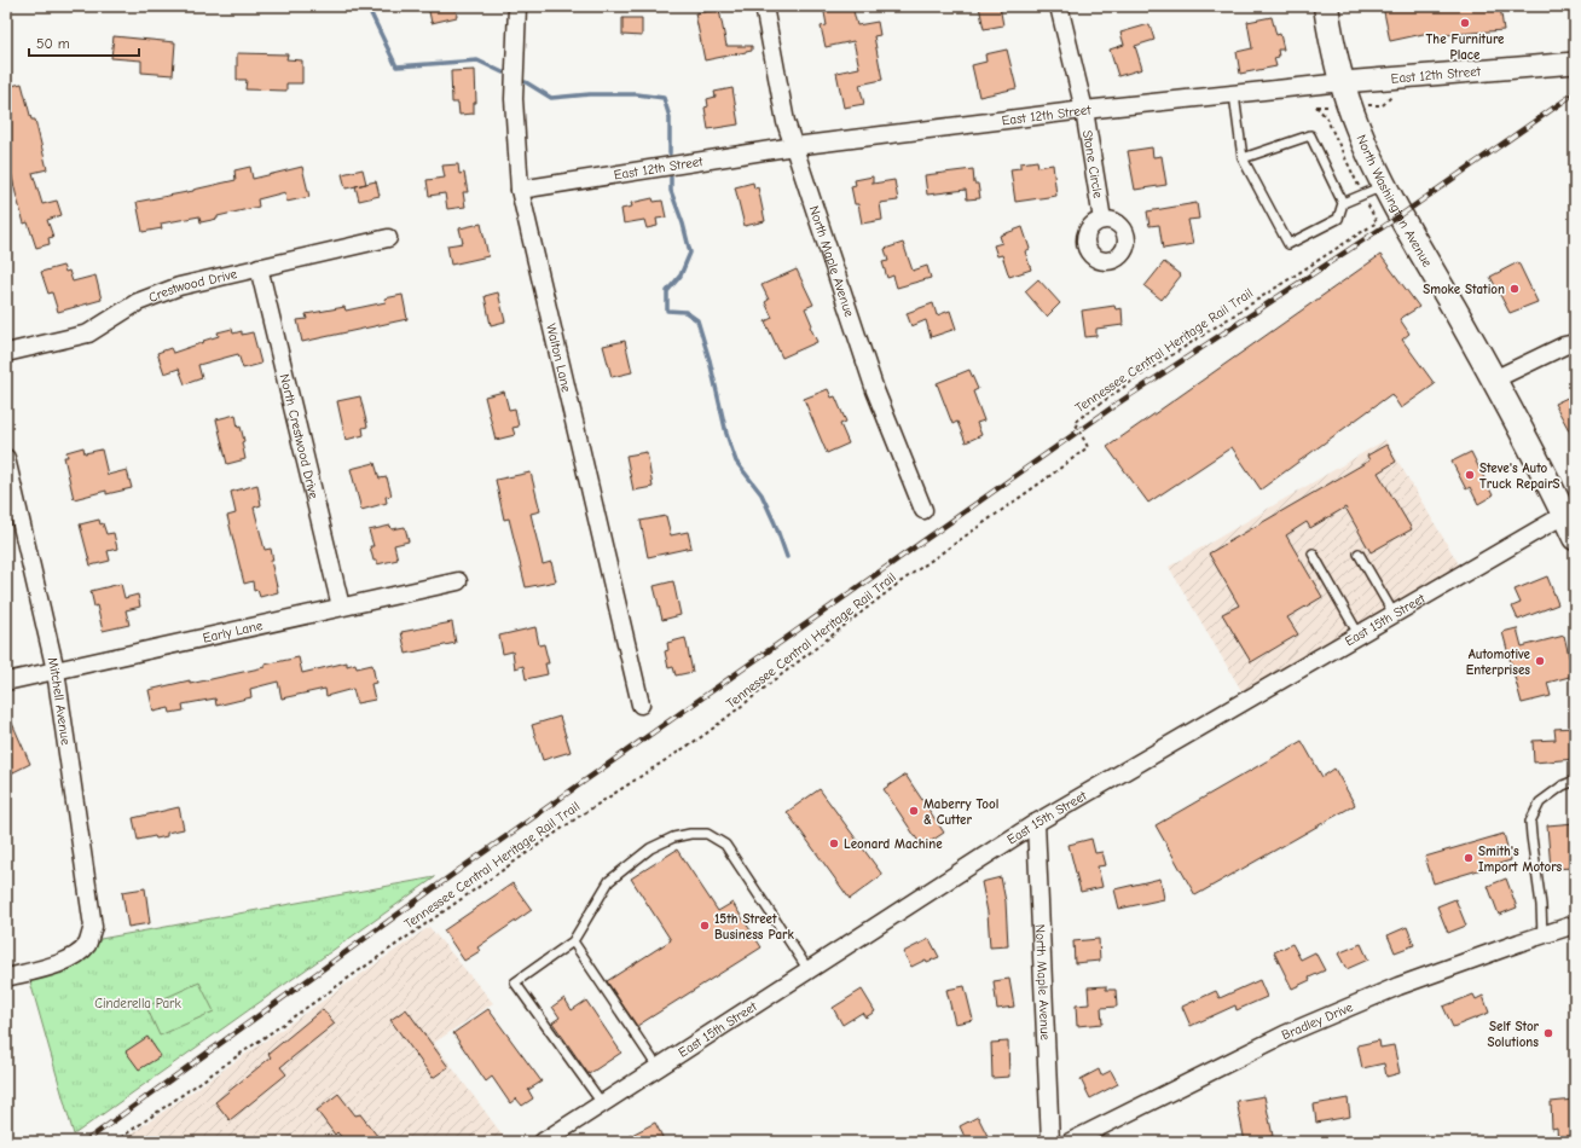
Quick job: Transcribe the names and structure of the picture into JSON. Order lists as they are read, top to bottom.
{
  "streets": {
    "main road": ["North Washington Avenue"],
    "street": [
      "East 12th Street",
      "Stone Circle",
      "North Maple Avenue",
      "Crestwood Drive",
      "Walton Lane",
      "North Crestwood Drive",
      "East 15th Street",
      "Early Lane",
      "Mitchell Avenue",
      "Bradley Drive"
    ],
    "path": ["Tennessee Central Heritage Rail Trail"]
  },
  "crossings": [
    ["East 12th Street", "Stone Circle"],
    ["East 12th Street", "North Washington Avenue"],
    ["East 12th Street", "North Maple Avenue"],
    ["East 12th Street", "Walton Lane"],
    ["North Washington Avenue", "East 15th Street"],
    ["North Maple Avenue", "East 15th Street"],
    ["Crestwood Drive", "North Crestwood Drive"],
    ["North Crestwood Drive", "Early Lane"],
    ["Early Lane", "Mitchell Avenue"]
  ],
  "parks": ["Cinderella Park"],
  "places": [
    "The Furniture Place",
    "Smoke Station",
    "Steve's Auto Truck RepairS",
    "Automotive Enterprises",
    "Maberry Tool & Cutter",
    "Leonard Machine",
    "Smith's Import Motors",
    "15th Street Business Park",
    "Self Stor Solutions"
  ],
  "scale_bar": "50 m"
}
